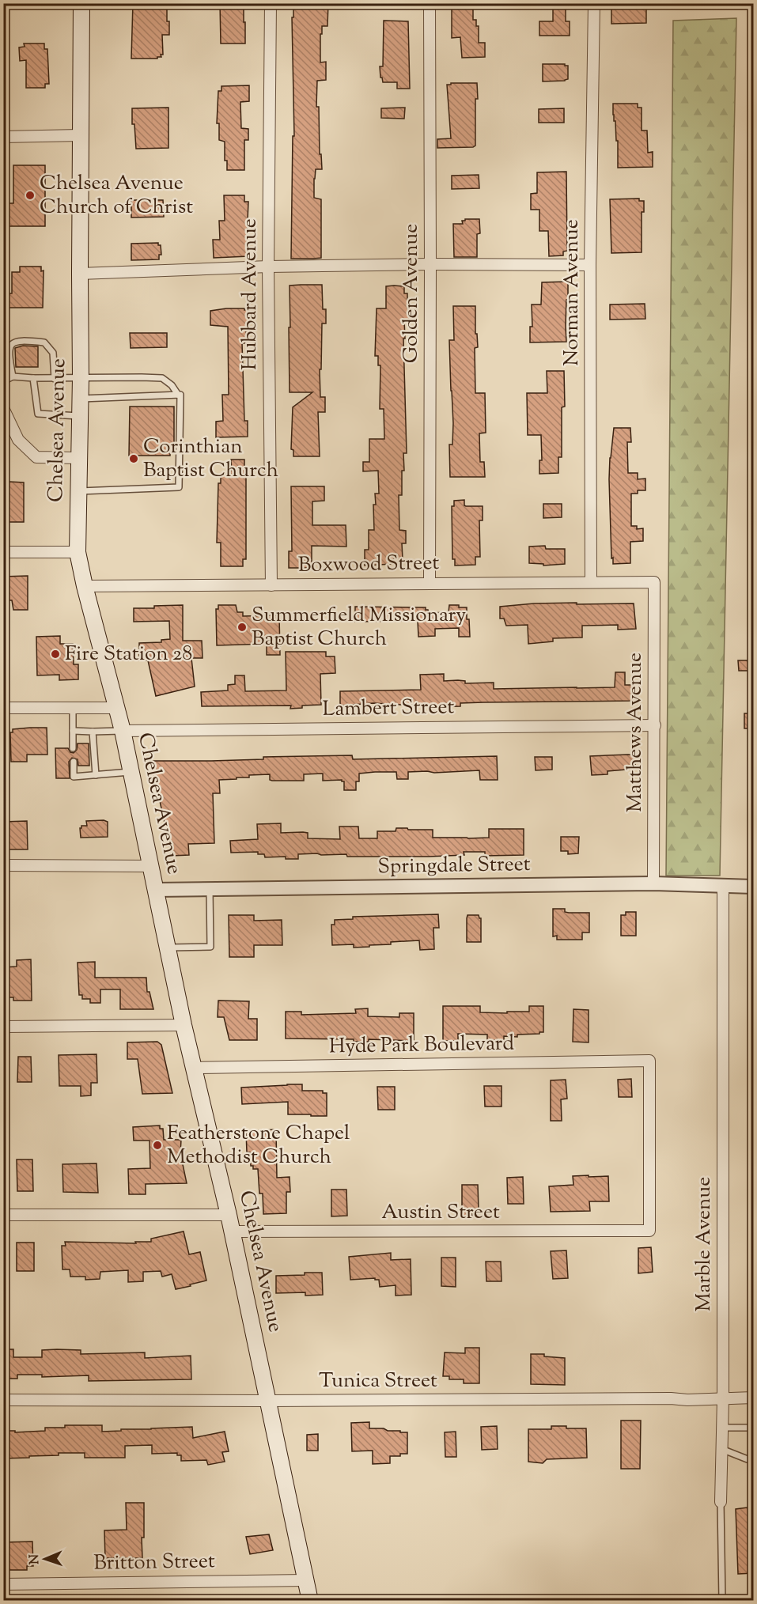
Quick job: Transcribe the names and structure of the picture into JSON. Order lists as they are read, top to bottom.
{
  "streets": {
    "main road": ["Chelsea Avenue"],
    "street": [
      "Norman Avenue",
      "Golden Avenue",
      "Hubbard Avenue",
      "Boxwood Street",
      "Lambert Street",
      "Matthews Avenue",
      "Springdale Street",
      "Hyde Park Boulevard",
      "Austin Street",
      "Marble Avenue",
      "Tunica Street",
      "Britton Street"
    ]
  },
  "crossings": [
    ["Norman Avenue", "Boxwood Street"],
    ["Golden Avenue", "Boxwood Street"],
    ["Hubbard Avenue", "Boxwood Street"],
    ["Chelsea Avenue", "Boxwood Street"],
    ["Chelsea Avenue", "Lambert Street"],
    ["Chelsea Avenue", "Springdale Street"],
    ["Chelsea Avenue", "Hyde Park Boulevard"],
    ["Chelsea Avenue", "Austin Street"],
    ["Chelsea Avenue", "Tunica Street"],
    ["Chelsea Avenue", "Britton Street"],
    ["Boxwood Street", "Matthews Avenue"],
    ["Lambert Street", "Matthews Avenue"],
    ["Matthews Avenue", "Springdale Street"],
    ["Springdale Street", "Marble Avenue"],
    ["Hyde Park Boulevard", "Austin Street"],
    ["Marble Avenue", "Tunica Street"]
  ],
  "places": [
    "Chelsea Avenue Church of Christ",
    "Corinthian Baptist Church",
    "Summerfield Missionary Baptist Church",
    "Fire Station 28",
    "Featherstone Chapel Methodist Church"
  ],
  "north": "left"
}
